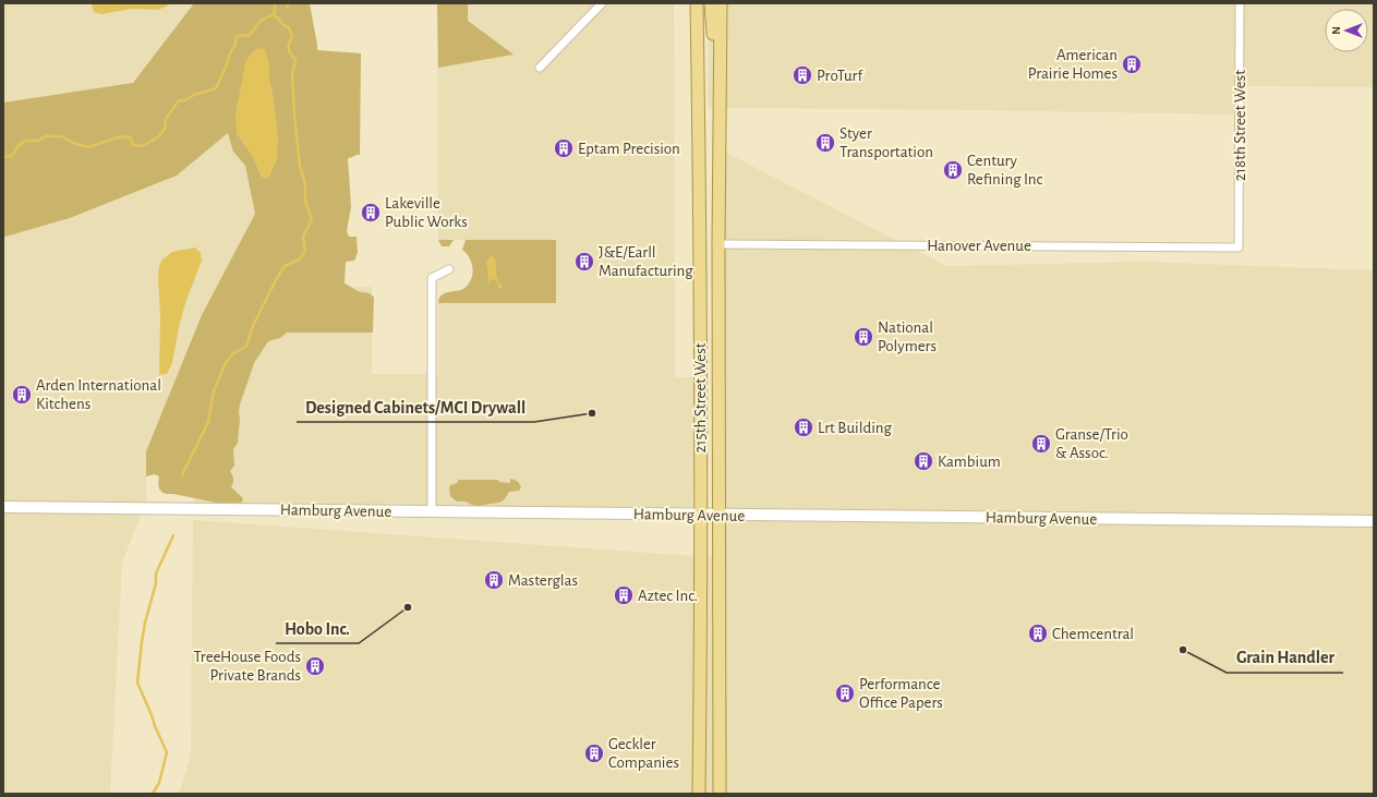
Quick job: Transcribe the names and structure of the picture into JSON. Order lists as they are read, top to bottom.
{
  "streets": {
    "main road": ["215th Street West"],
    "street": ["218th Street West", "Hanover Avenue", "Hamburg Avenue"]
  },
  "crossings": [
    ["218th Street West", "Hanover Avenue"],
    ["Hanover Avenue", "215th Street West"],
    ["215th Street West", "Hamburg Avenue"]
  ],
  "places": {
    "building": [
      "American Prairie Homes",
      "ProTurf",
      "Styer Transportation",
      "Eptam Precision",
      "Century Refining Inc",
      "Lakeville Public Works",
      "J&E/Earll Manufacturing",
      "National Polymers",
      "Arden International Kitchens",
      "Lrt Building",
      "Granse/Trio & Assoc.",
      "Kambium",
      "Masterglas",
      "Aztec Inc.",
      "Chemcentral",
      "TreeHouse Foods Private Brands",
      "Performance Office Papers",
      "Geckler Companies"
    ],
    "other": ["Designed Cabinets/MCI Drywall", "Hobo Inc.", "Grain Handler"]
  },
  "north": "left"
}
